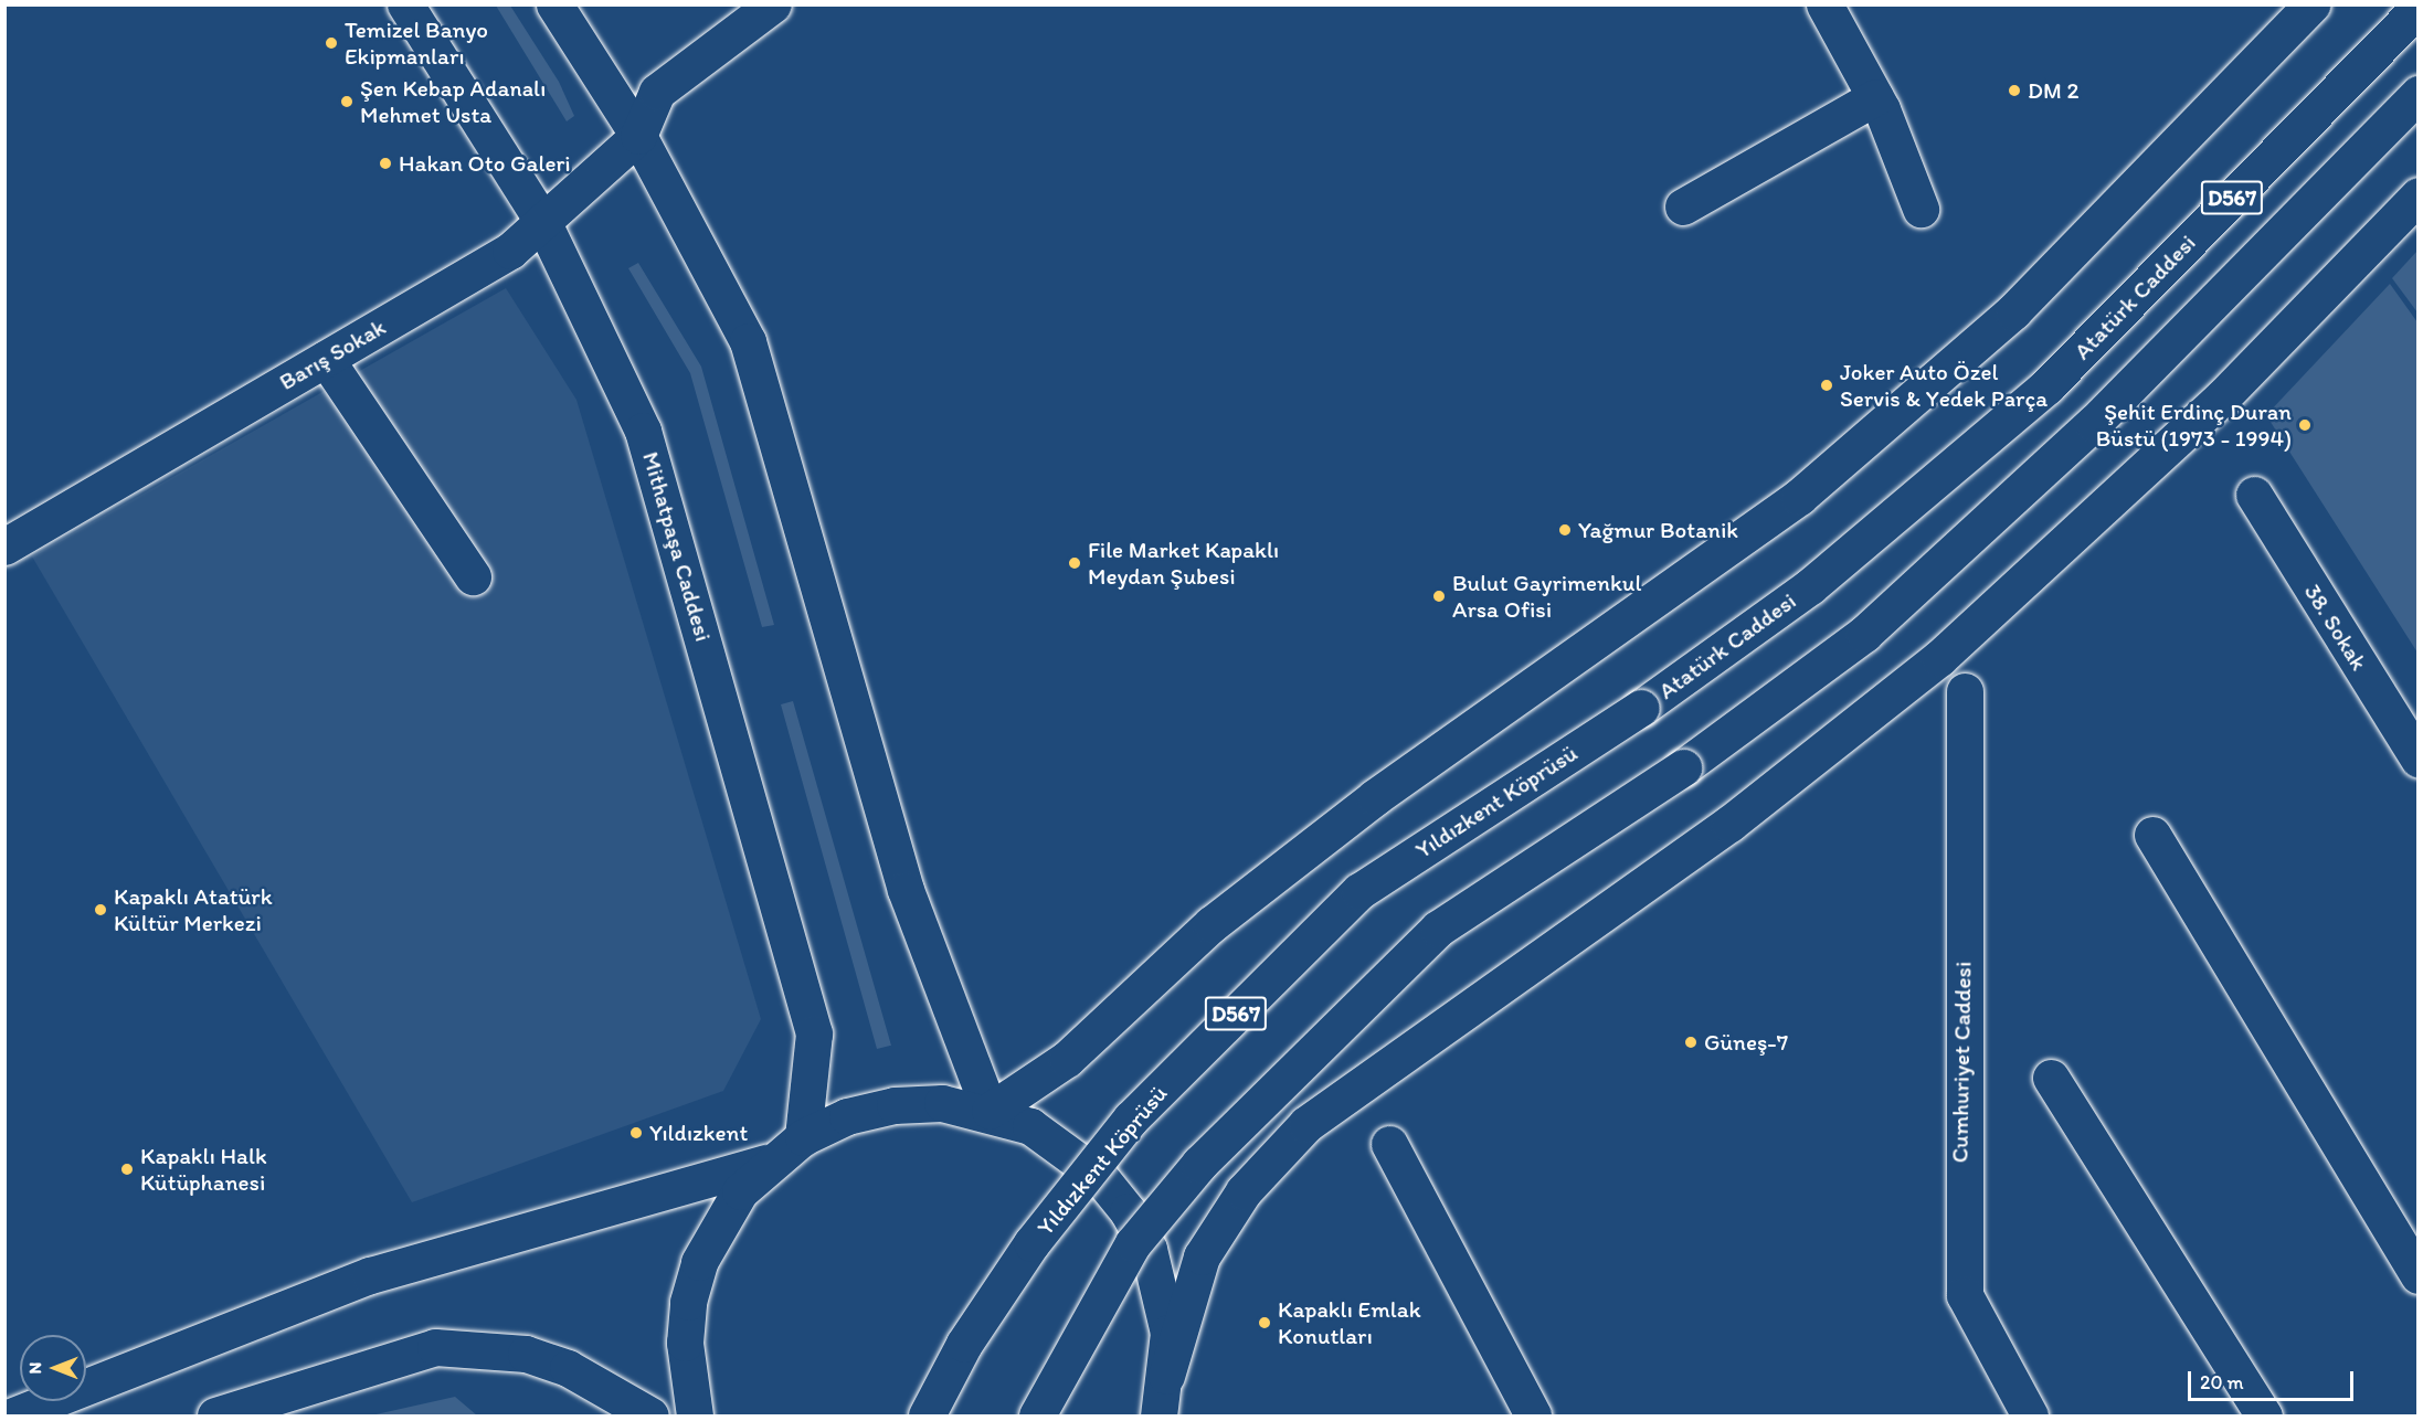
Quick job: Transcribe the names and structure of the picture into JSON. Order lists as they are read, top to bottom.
{
  "streets": {
    "main road": [
      "D567",
      "Atatürk Caddesi",
      "Barış Sokak",
      "Mithatpaşa Caddesi",
      "38. Sokak",
      "Yıldızkent Köprüsü",
      "Cumhuriyet Caddesi"
    ]
  },
  "crossings": [
    ["Atatürk Caddesi", "Yıldızkent Köprüsü"],
    ["Barış Sokak", "Mithatpaşa Caddesi"]
  ],
  "places": [
    "Temizel Banyo Ekipmanları",
    "DM 2",
    "Şen Kebap Adanalı Mehmet Usta",
    "Hakan Oto Galeri",
    "Joker Auto Özel Servis & Yedek Parça",
    "Şehit Erdinç Duran Büstü (1973 - 1994)",
    "Yağmur Botanik",
    "File Market Kapaklı Meydan Şubesi",
    "Bulut Gayrimenkul Arsa Ofisi",
    "Kapaklı Atatürk Kültür Merkezi",
    "Güneş-7",
    "Yıldızkent",
    "Kapaklı Halk Kütüphanesi",
    "Kapaklı Emlak Konutları"
  ],
  "scale_bar": "20 m",
  "north": "left"
}
